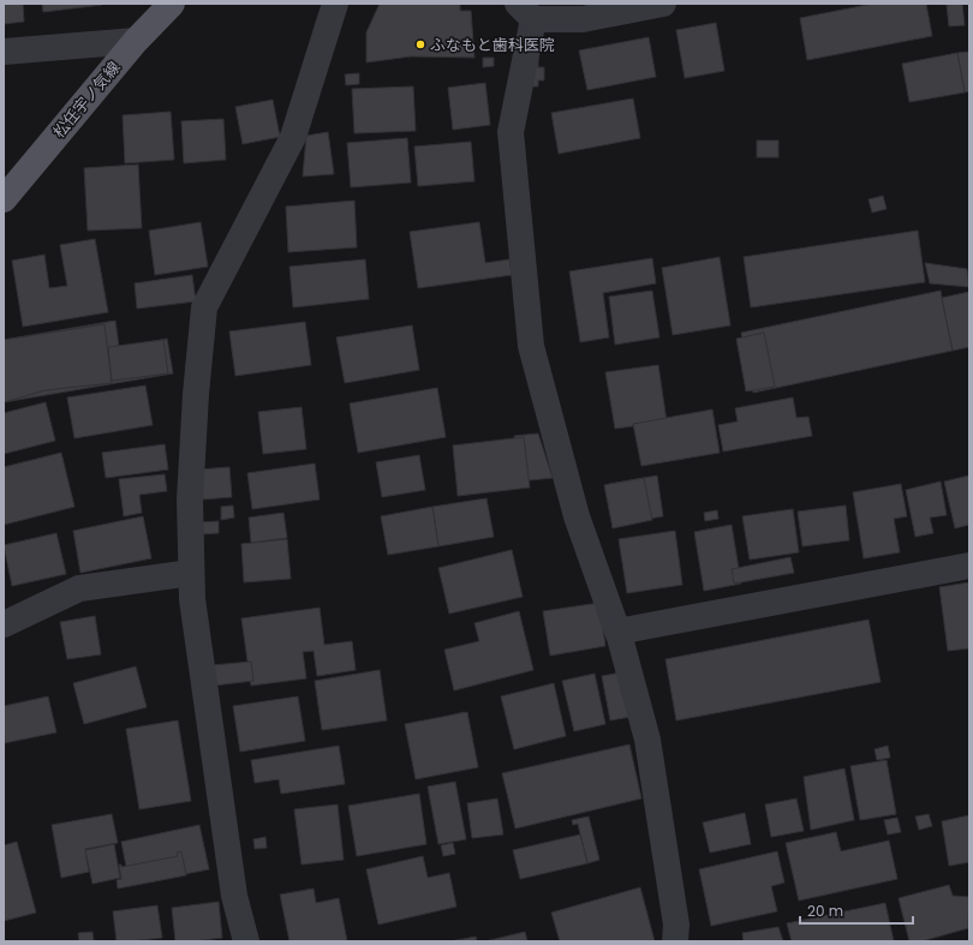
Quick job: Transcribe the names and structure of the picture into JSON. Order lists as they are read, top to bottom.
{
  "streets": {
    "main road": ["松任宇ノ気線"]
  },
  "places": ["ふなもと歯科医院"],
  "scale_bar": "20 m"
}
